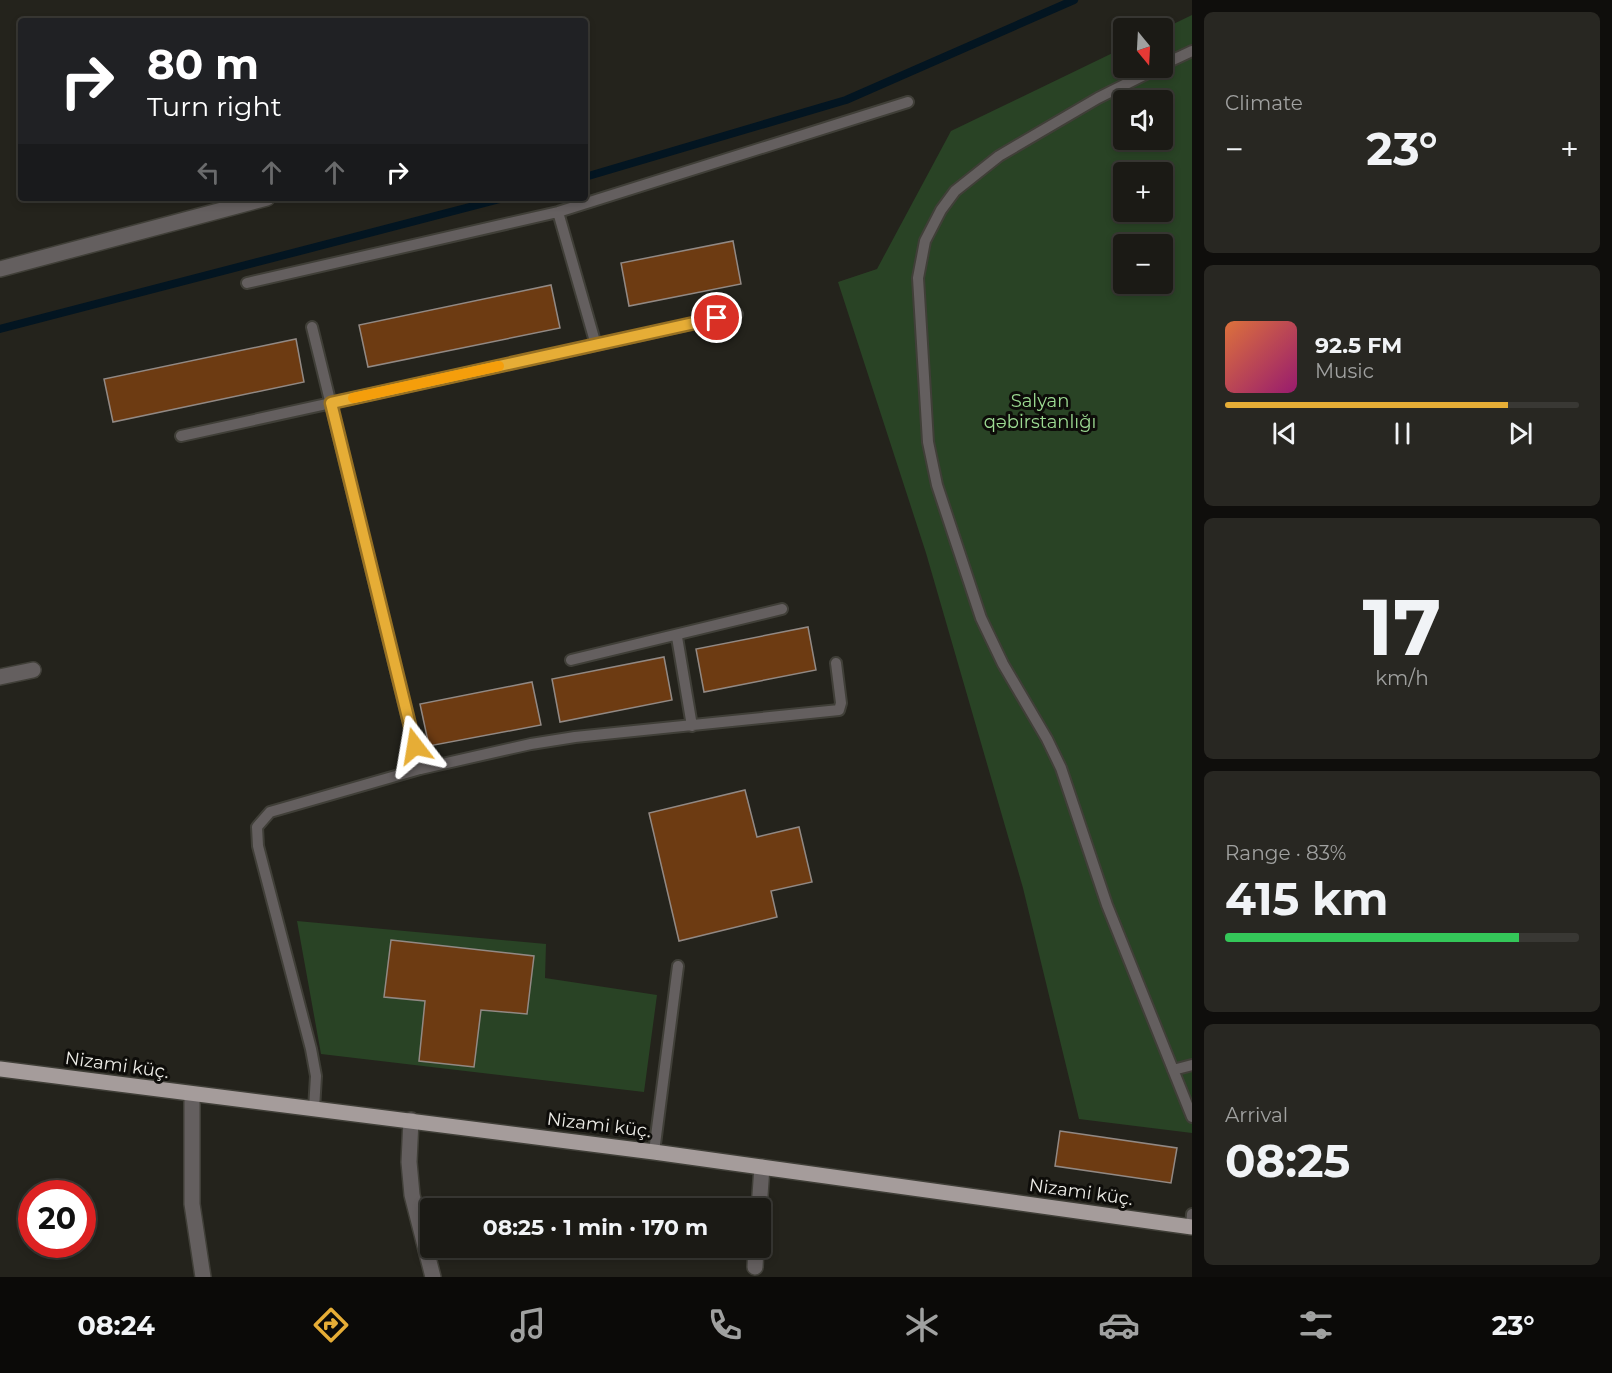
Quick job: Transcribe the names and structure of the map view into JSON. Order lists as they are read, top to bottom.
{
  "streets": {
    "main road": ["Nizami küç."]
  },
  "parks": ["Salyan qəbirstanlığı"],
  "north": "bottom",
  "page": {
    "tile": [
      "Climate",
      ["17", "km/h"],
      ["Range · 83%", "415 km"],
      ["Arrival", "08:25"]
    ],
    "map_buttons": ["+", "−"],
    "turn": ["80 m", "Turn right"],
    "heat": ["−", "23°", "+"],
    "song": ["92.5 FM", "Music"],
    "limit": "20",
    "trip": "08:25 · 1 min · 170 m",
    "tabs": ["08:24", "23°"]
  }
}
